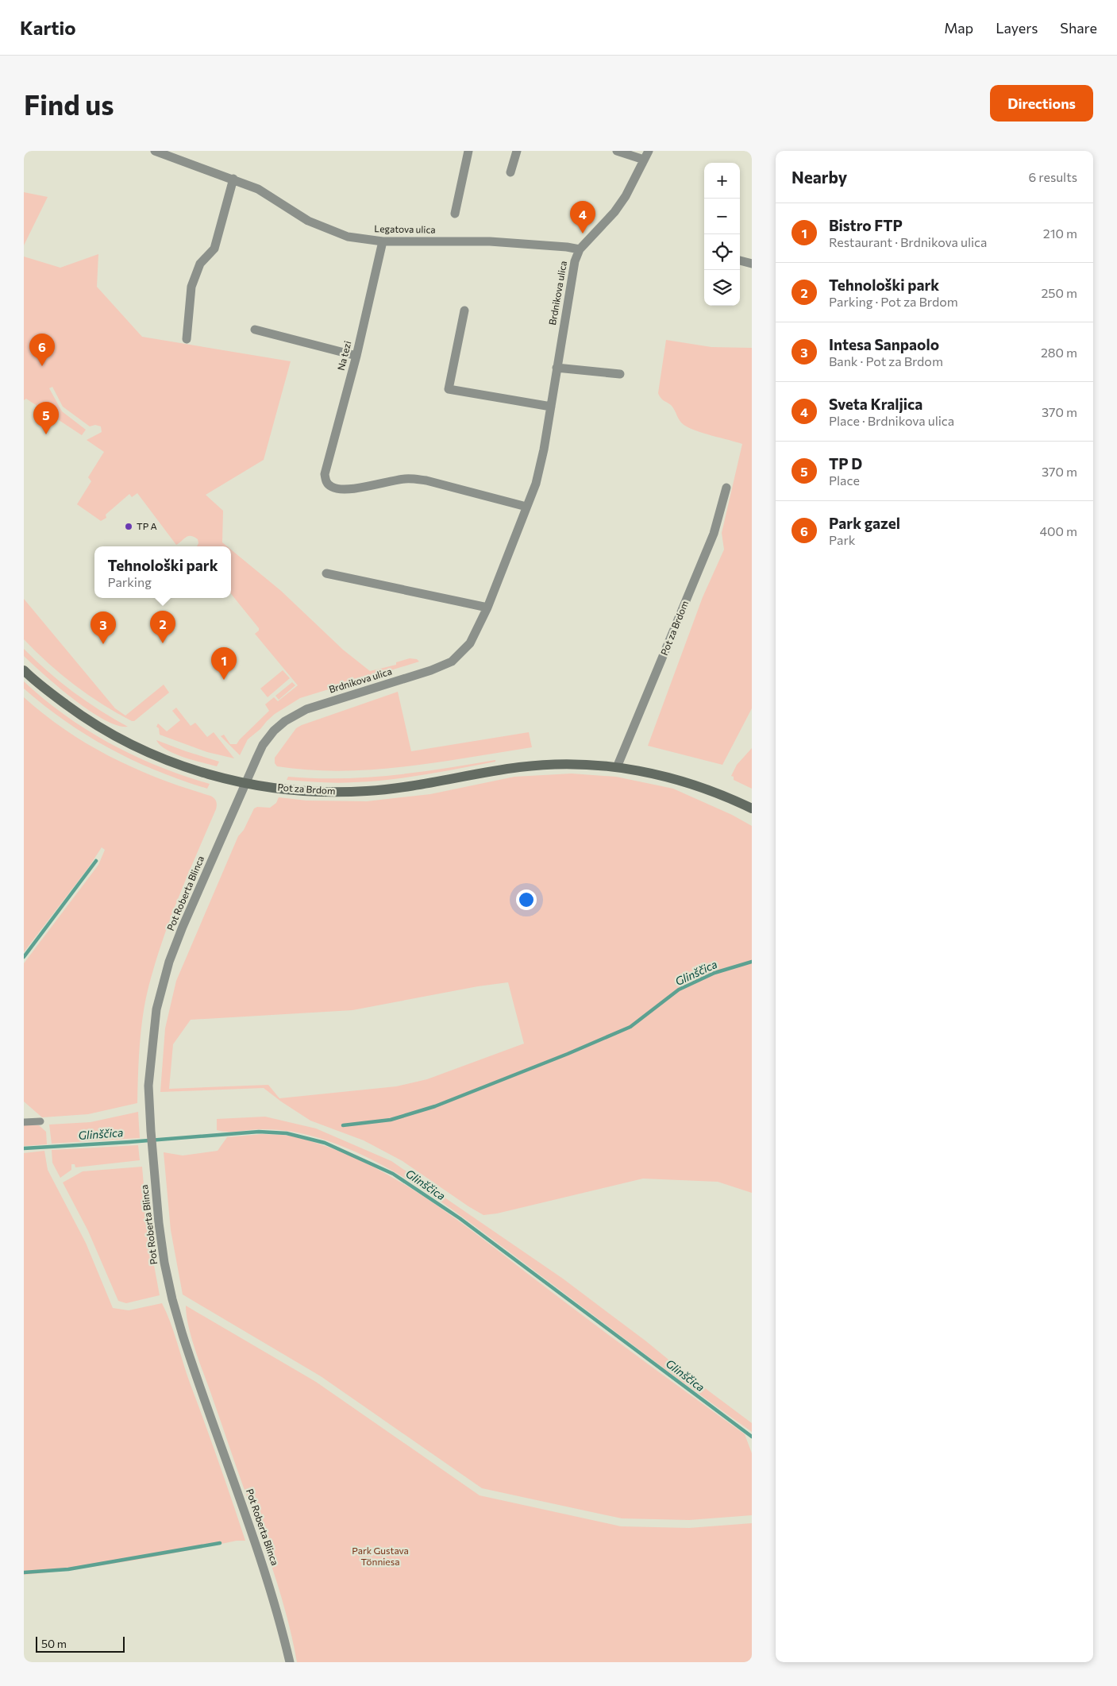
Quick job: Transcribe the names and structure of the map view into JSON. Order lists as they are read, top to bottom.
{
  "streets": {
    "main road": ["Pot za Brdom"],
    "street": [
      "Legatova ulica",
      "Brdnikova ulica",
      "Na tezi",
      "Pot Roberta Blinca"
    ]
  },
  "crossings": [
    ["Legatova ulica", "Brdnikova ulica"],
    ["Legatova ulica", "Na tezi"],
    ["Brdnikova ulica", "Na tezi"],
    ["Brdnikova ulica", "Pot za Brdom"],
    ["Brdnikova ulica", "Pot Roberta Blinca"],
    ["Pot za Brdom", "Pot Roberta Blinca"]
  ],
  "water": ["Glinščica"],
  "parks": ["Park Gustava Tönniesa"],
  "places": ["TP A"],
  "scale_bar": "50 m",
  "page": {
    "header": "Kartio",
    "nav": ["Map", "Layers", "Share"],
    "buttons": "Directions",
    "title": "Find us",
    "heading": ["Nearby", "6 results"],
    "map_buttons": ["+", "−"],
    "pins": [
      "4",
      "6",
      "5",
      "2",
      "3",
      "1"
    ],
    "list": [
      {
        "mark": "1",
        "name": "Bistro FTP",
        "note": "Restaurant · Brdnikova ulica",
        "value": "210 m"
      },
      {
        "mark": "2",
        "name": "Tehnološki park",
        "note": "Parking · Pot za Brdom",
        "value": "250 m"
      },
      {
        "mark": "3",
        "name": "Intesa Sanpaolo",
        "note": "Bank · Pot za Brdom",
        "value": "280 m"
      },
      {
        "mark": "4",
        "name": "Sveta Kraljica",
        "note": "Place · Brdnikova ulica",
        "value": "370 m"
      },
      {
        "mark": "5",
        "name": "TP D",
        "note": "Place",
        "value": "370 m"
      },
      {
        "mark": "6",
        "name": "Park gazel",
        "note": "Park",
        "value": "400 m"
      }
    ],
    "popup": ["Tehnološki park", "Parking"],
    "scale": "50 m"
  }
}
